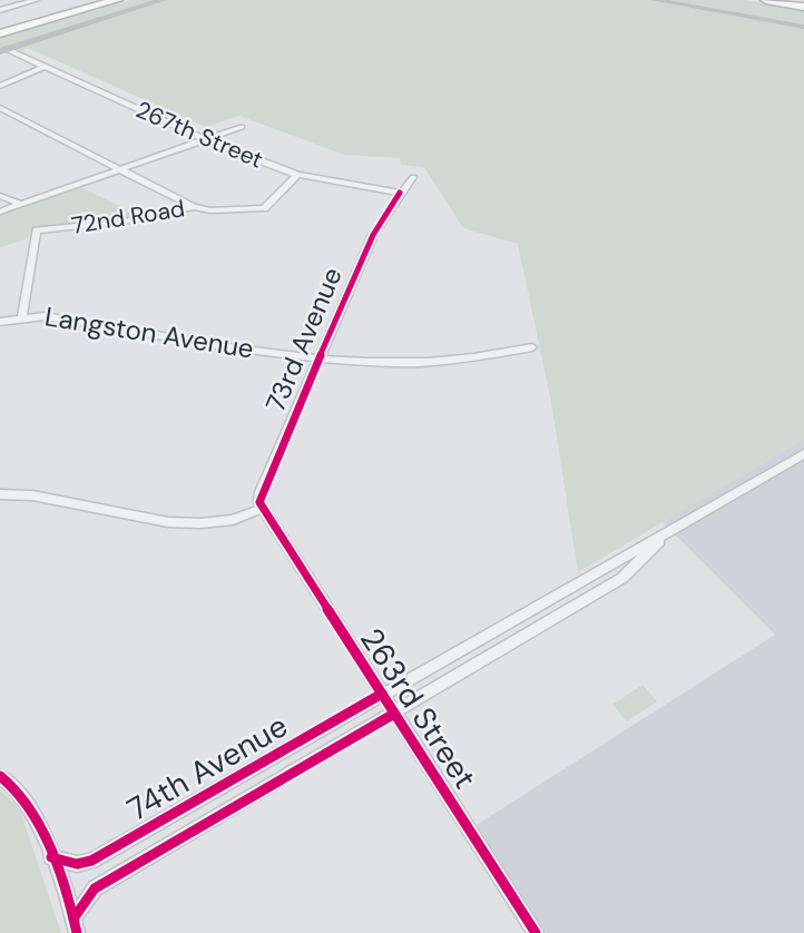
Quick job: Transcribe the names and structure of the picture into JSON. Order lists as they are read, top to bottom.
{
  "streets": {
    "street": [
      "267th Street",
      "72nd Road",
      "Langston Avenue",
      "73rd Avenue",
      "263rd Street",
      "74th Avenue"
    ]
  },
  "crossings": [
    ["267th Street", "72nd Road"],
    ["267th Street", "73rd Avenue"],
    ["72nd Road", "Langston Avenue"],
    ["Langston Avenue", "73rd Avenue"],
    ["73rd Avenue", "263rd Street"],
    ["263rd Street", "74th Avenue"]
  ]
}
